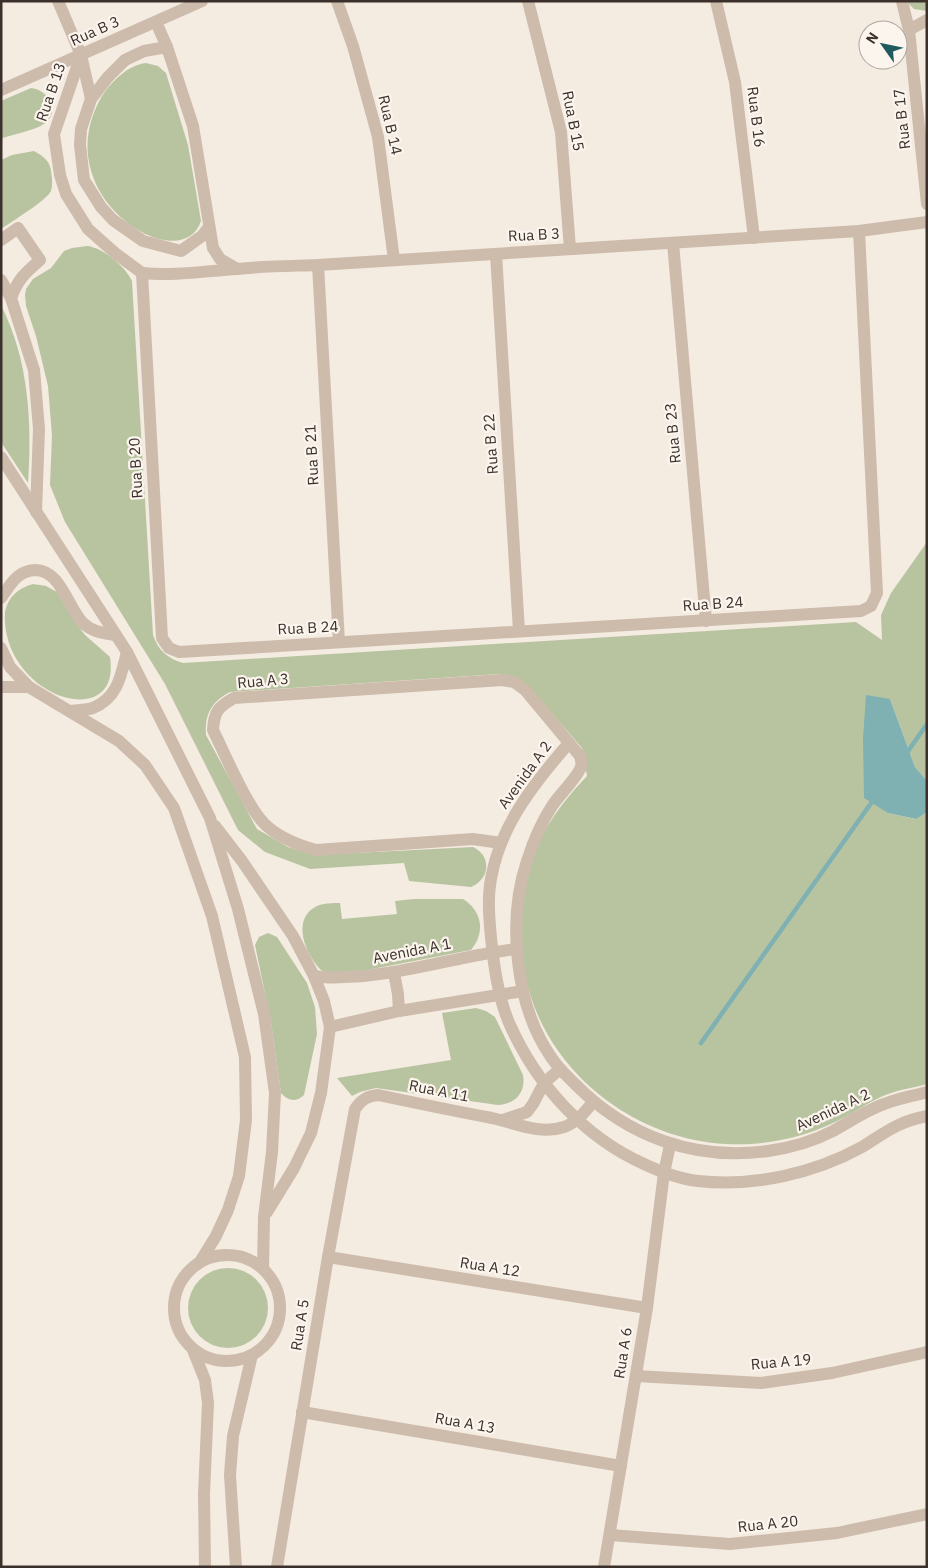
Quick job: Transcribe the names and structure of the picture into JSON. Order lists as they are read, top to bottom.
{
  "streets": {
    "street": [
      "Rua B 3",
      "Rua B 13",
      "Rua B 16",
      "Rua B 17",
      "Rua B 15",
      "Rua B 14",
      "Rua B 23",
      "Rua B 22",
      "Rua B 21",
      "Rua B 20",
      "Rua B 24",
      "Rua A 3",
      "Avenida A 2",
      "Avenida A 1",
      "Rua A 11",
      "Rua A 12",
      "Rua A 5",
      "Rua A 6",
      "Rua A 19",
      "Rua A 13",
      "Rua A 20"
    ]
  },
  "crossings": [
    ["Rua B 3", "Rua B 13"],
    ["Rua B 3", "Rua B 16"],
    ["Rua B 3", "Rua B 15"],
    ["Rua B 3", "Rua B 14"],
    ["Rua B 3", "Rua B 23"],
    ["Rua B 3", "Rua B 22"],
    ["Rua B 3", "Rua B 21"],
    ["Rua B 3", "Rua B 20"],
    ["Rua B 3", "Rua B 24"],
    ["Rua B 13", "Rua B 20"],
    ["Rua B 23", "Rua B 24"],
    ["Rua B 22", "Rua B 24"],
    ["Rua B 21", "Rua B 24"],
    ["Rua B 20", "Rua B 24"],
    ["Rua A 3", "Avenida A 2"],
    ["Avenida A 2", "Avenida A 1"],
    ["Avenida A 2", "Rua A 11"],
    ["Avenida A 2", "Rua A 6"],
    ["Rua A 11", "Rua A 5"],
    ["Rua A 12", "Rua A 5"],
    ["Rua A 12", "Rua A 6"],
    ["Rua A 5", "Rua A 13"],
    ["Rua A 6", "Rua A 19"],
    ["Rua A 6", "Rua A 13"],
    ["Rua A 6", "Rua A 20"]
  ],
  "north": "top left"
}
